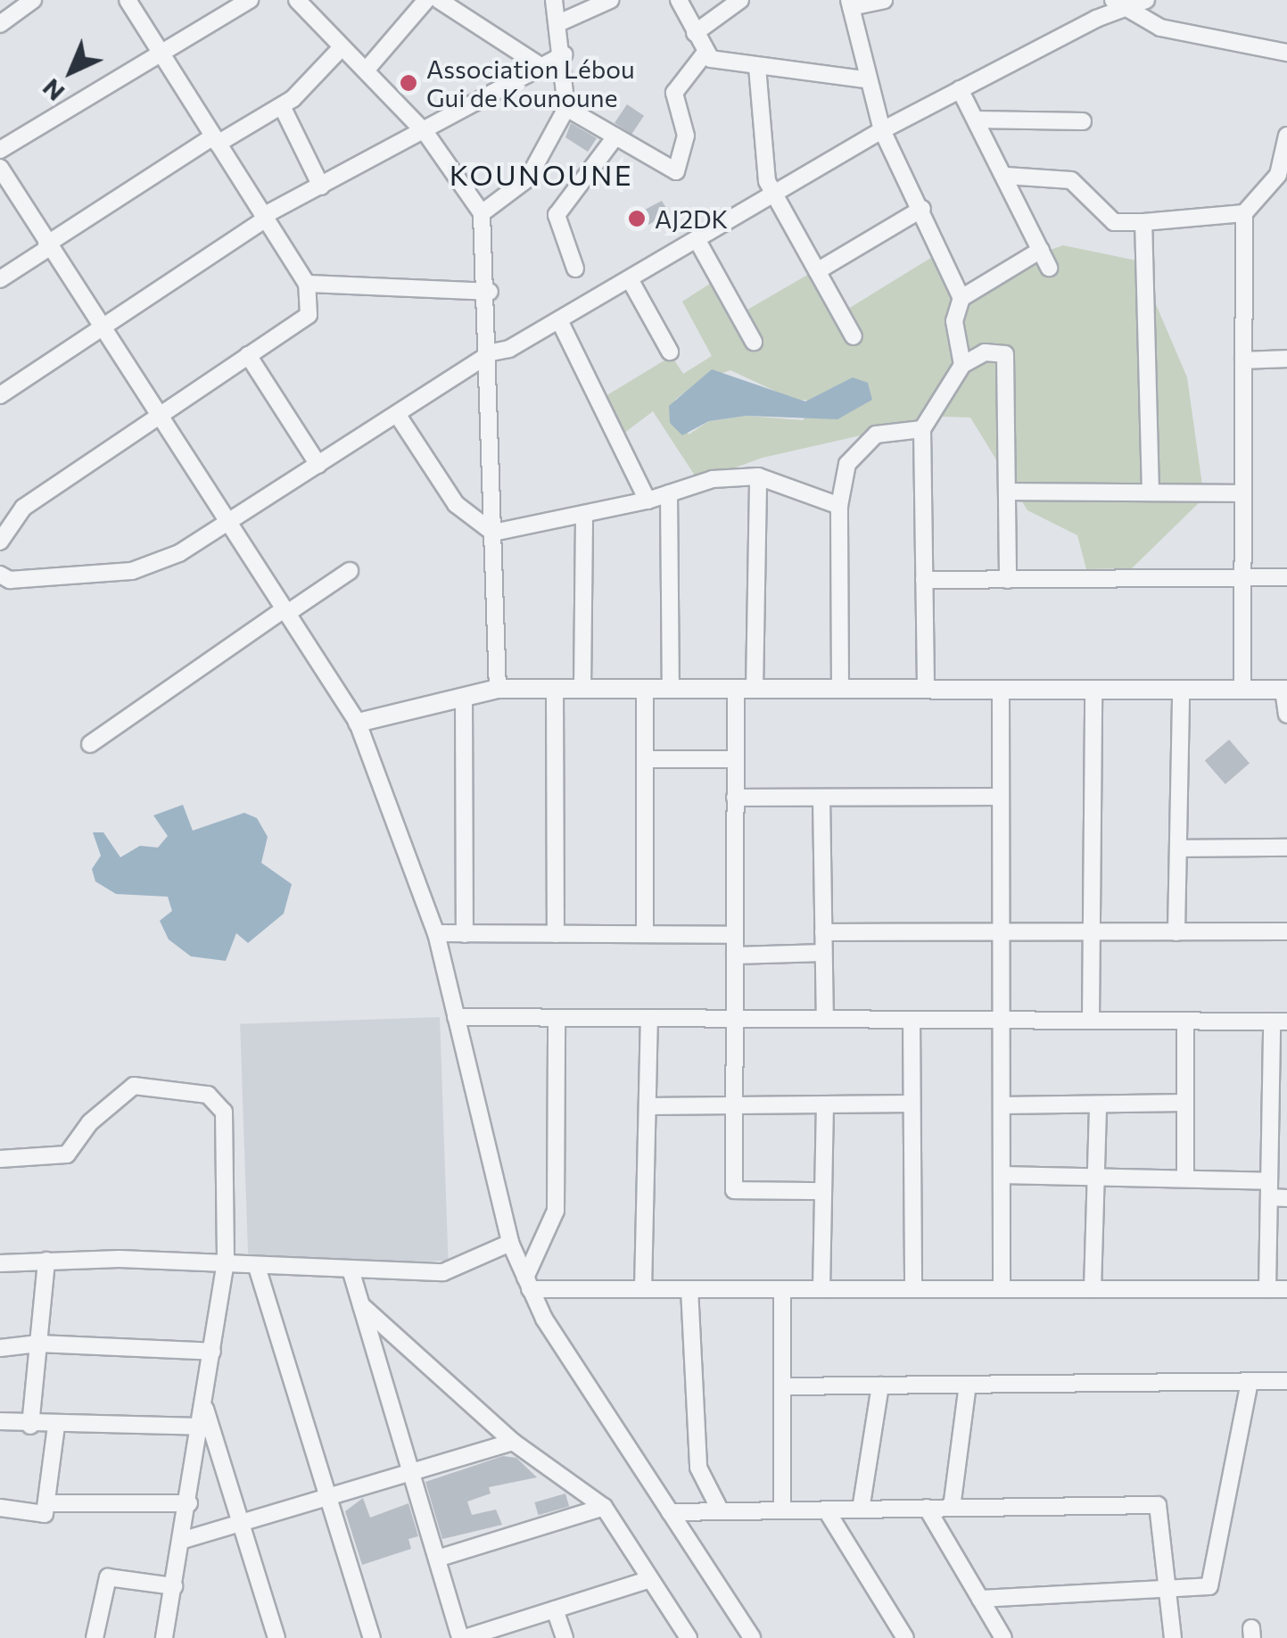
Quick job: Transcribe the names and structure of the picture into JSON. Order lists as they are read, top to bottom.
{
  "districts": ["KOUNOUNE"],
  "places": ["Association Lébou Gui de Kounoune", "AJ2DK"],
  "north": "bottom left"
}
